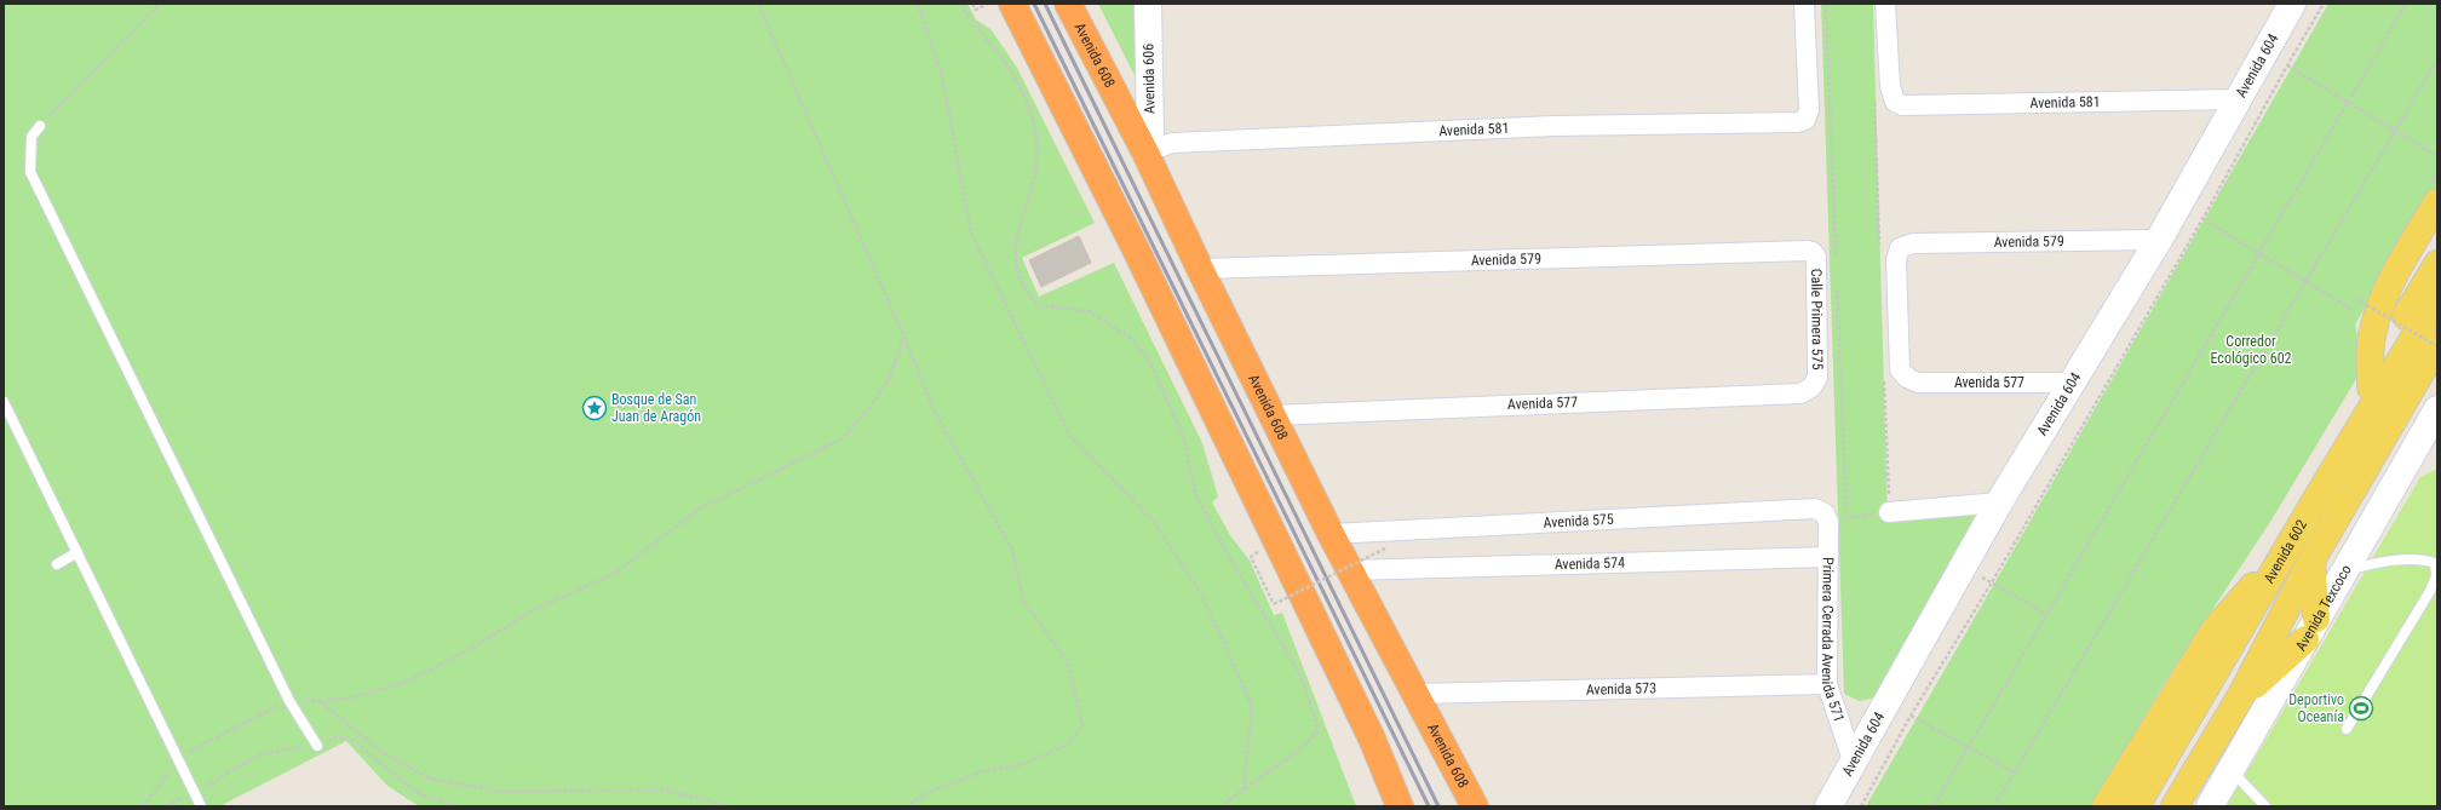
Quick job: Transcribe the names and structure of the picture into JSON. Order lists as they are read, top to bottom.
{
  "streets": {
    "highway": ["Avenida 608"],
    "main road": ["Avenida 602"],
    "street": [
      "Avenida 604",
      "Avenida 606",
      "Avenida 581",
      "Avenida 579",
      "Calle Primera 575",
      "Avenida 577",
      "Avenida 575",
      "Avenida 574",
      "Avenida Texcoco",
      "Primera Cerrada Avenida 571",
      "Avenida 573"
    ]
  },
  "crossings": [
    ["Avenida 608", "Avenida 606"],
    ["Avenida 608", "Avenida 581"],
    ["Avenida 608", "Avenida 579"],
    ["Avenida 608", "Avenida 577"],
    ["Avenida 608", "Avenida 575"],
    ["Avenida 608", "Avenida 574"],
    ["Avenida 608", "Avenida 573"],
    ["Avenida 604", "Avenida 581"],
    ["Avenida 604", "Avenida 579"],
    ["Avenida 604", "Avenida 577"],
    ["Avenida 604", "Primera Cerrada Avenida 571"],
    ["Avenida 606", "Avenida 581"],
    ["Avenida 579", "Calle Primera 575"],
    ["Avenida 579", "Avenida 577"],
    ["Calle Primera 575", "Avenida 577"],
    ["Avenida 575", "Primera Cerrada Avenida 571"],
    ["Avenida 574", "Primera Cerrada Avenida 571"],
    ["Primera Cerrada Avenida 571", "Avenida 573"]
  ],
  "parks": ["Corredor Ecológico 602"],
  "places": {
    "place": ["Bosque de San Juan de Aragón"],
    "sports": ["Deportivo Oceanía"]
  }
}
